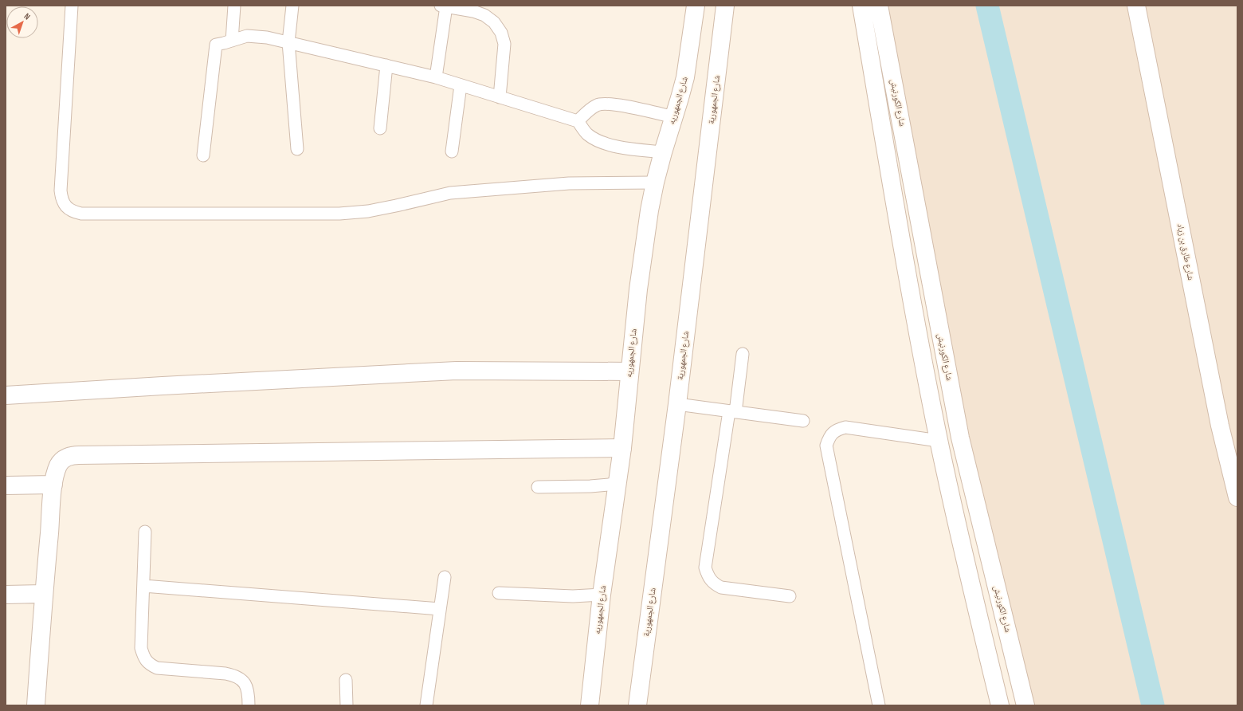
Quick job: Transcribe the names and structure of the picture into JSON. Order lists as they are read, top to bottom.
{
  "streets": {
    "main road": [
      "شارع الجمهورية",
      "شارع الجمهوريه",
      "شارع الكورنيش",
      "شارع طارق بن زياد"
    ]
  },
  "north": "top right"
}
